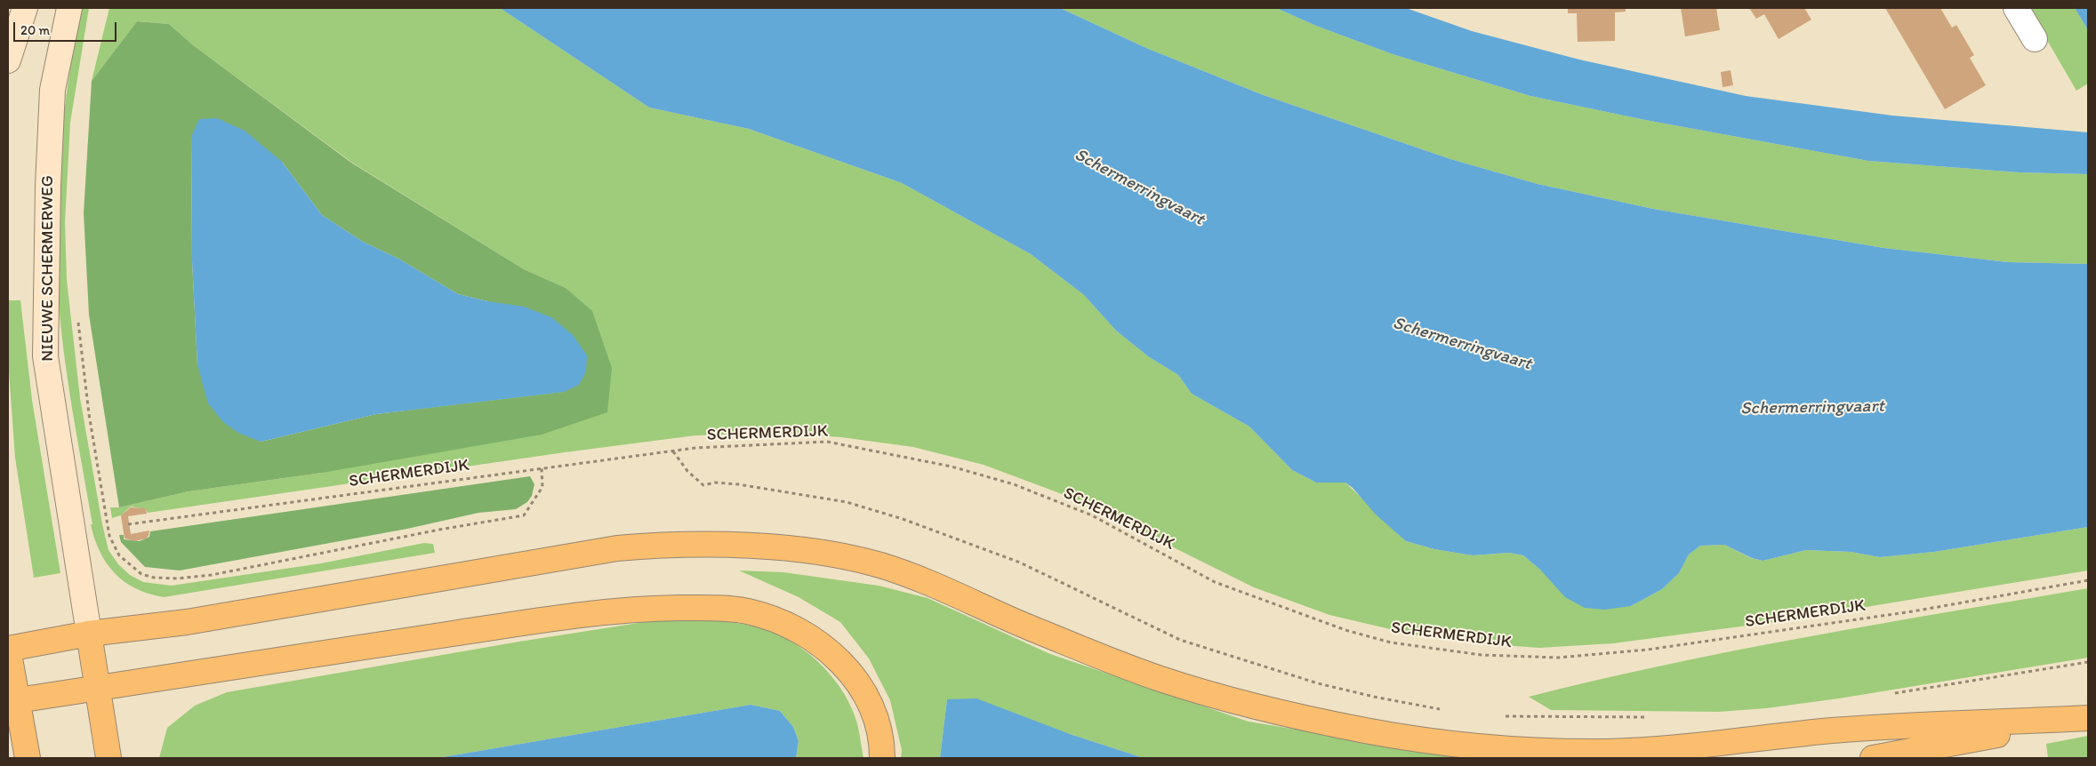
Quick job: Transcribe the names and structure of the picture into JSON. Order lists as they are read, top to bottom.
{
  "streets": {
    "main road": ["NIEUWE SCHERMERWEG"],
    "path": ["SCHERMERDIJK"]
  },
  "water": ["Schermerringvaart"],
  "scale_bar": "20 m"
}
